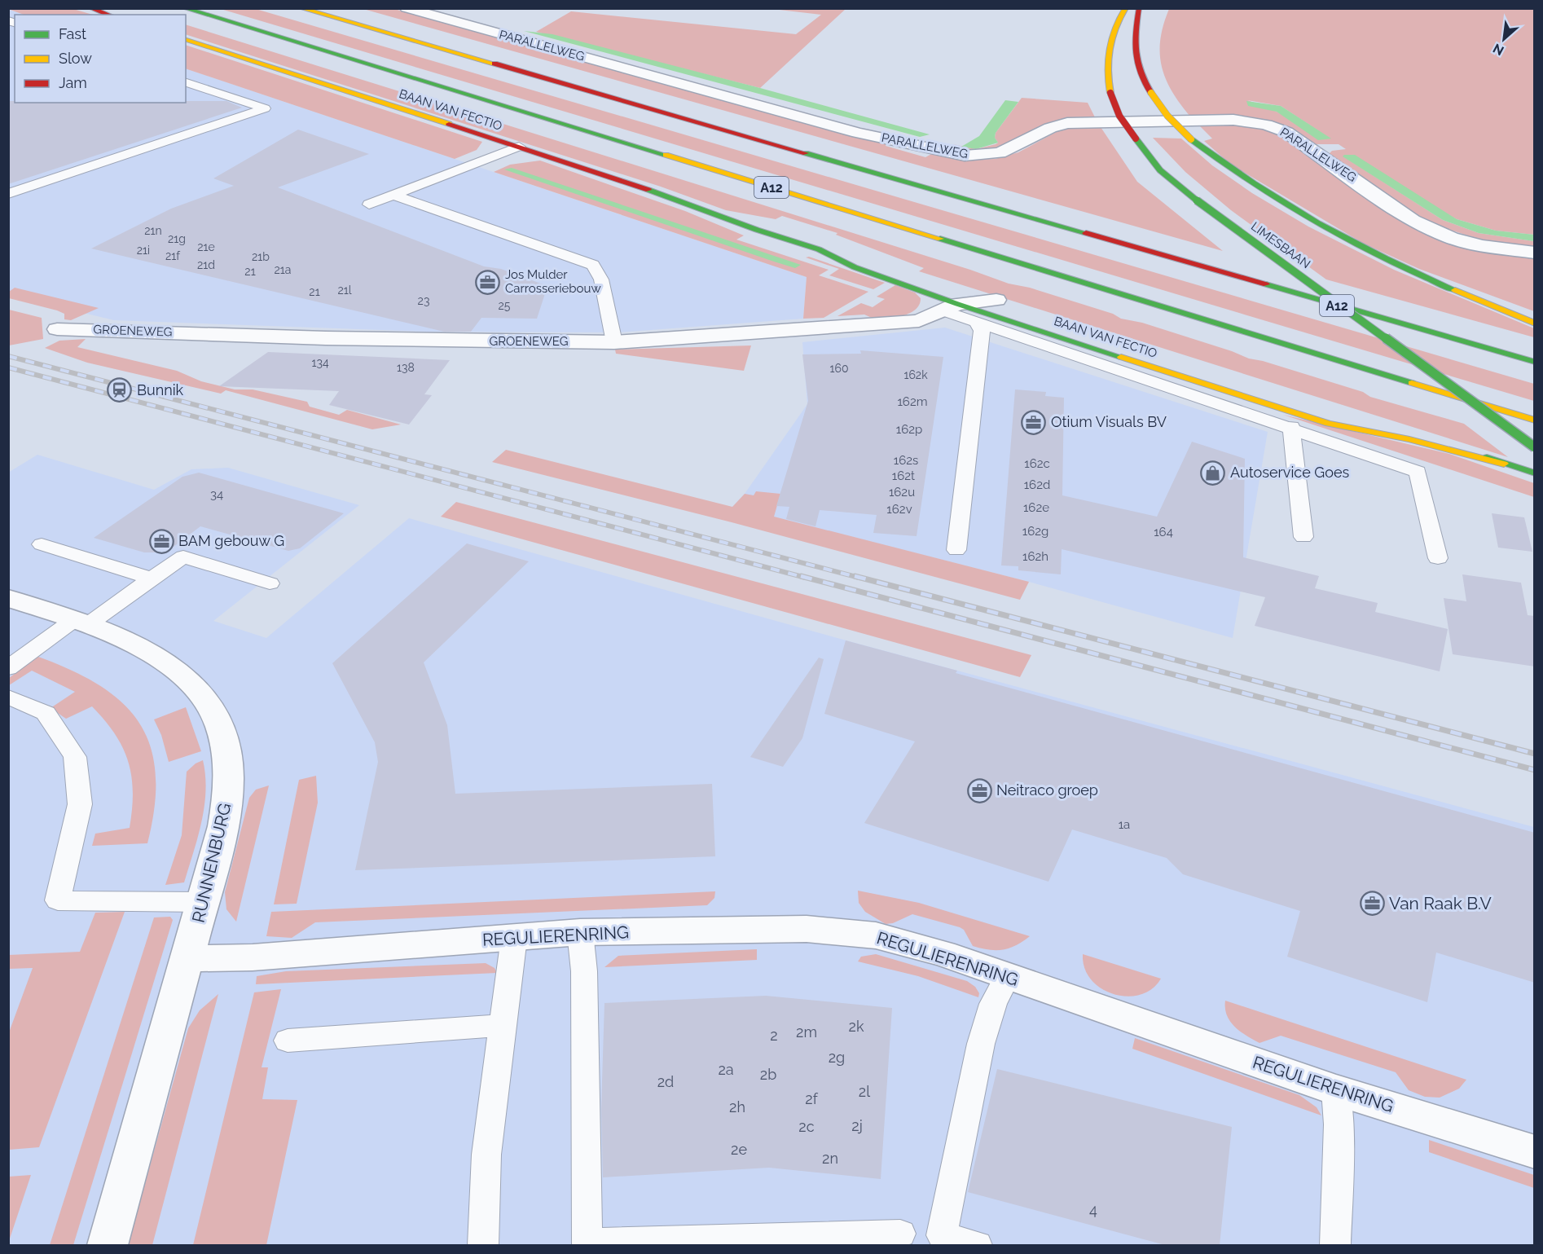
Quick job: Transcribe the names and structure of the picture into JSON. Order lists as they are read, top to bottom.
{
  "streets": {
    "main road": ["BAAN VAN FECTIO", "A12", "LIMESBAAN"],
    "street": [
      "PARALLELWEG",
      "GROENEWEG",
      "RUNNENBURG",
      "REGULIERENRING"
    ]
  },
  "crossings": [
    ["BAAN VAN FECTIO", "GROENEWEG"],
    ["RUNNENBURG", "REGULIERENRING"]
  ],
  "places": {
    "office": [
      "Jos Mulder Carrosseriebouw",
      "Otium Visuals BV",
      "BAM gebouw G",
      "Neitraco groep",
      "Van Raak B.V"
    ],
    "station": ["Bunnik"],
    "shop": ["Autoservice Goes"]
  },
  "house_numbers": [
    "21n",
    "21g",
    "21e",
    "21i",
    "21f",
    "21b",
    "21d",
    "21a",
    "21",
    "21l",
    "21",
    "23",
    "25",
    "134",
    "138",
    "160",
    "162k",
    "162m",
    "162p",
    "162s",
    "162c",
    "162t",
    "162d",
    "162u",
    "34",
    "162e",
    "162v",
    "162g",
    "164",
    "162h",
    "1a",
    "2k",
    "2m",
    "2",
    "2g",
    "2a",
    "2b",
    "2d",
    "2l",
    "2f",
    "2h",
    "2j",
    "2c",
    "2e",
    "2n",
    "4"
  ],
  "legend": ["Fast", "Slow", "Jam"],
  "north": "bottom left"
}
